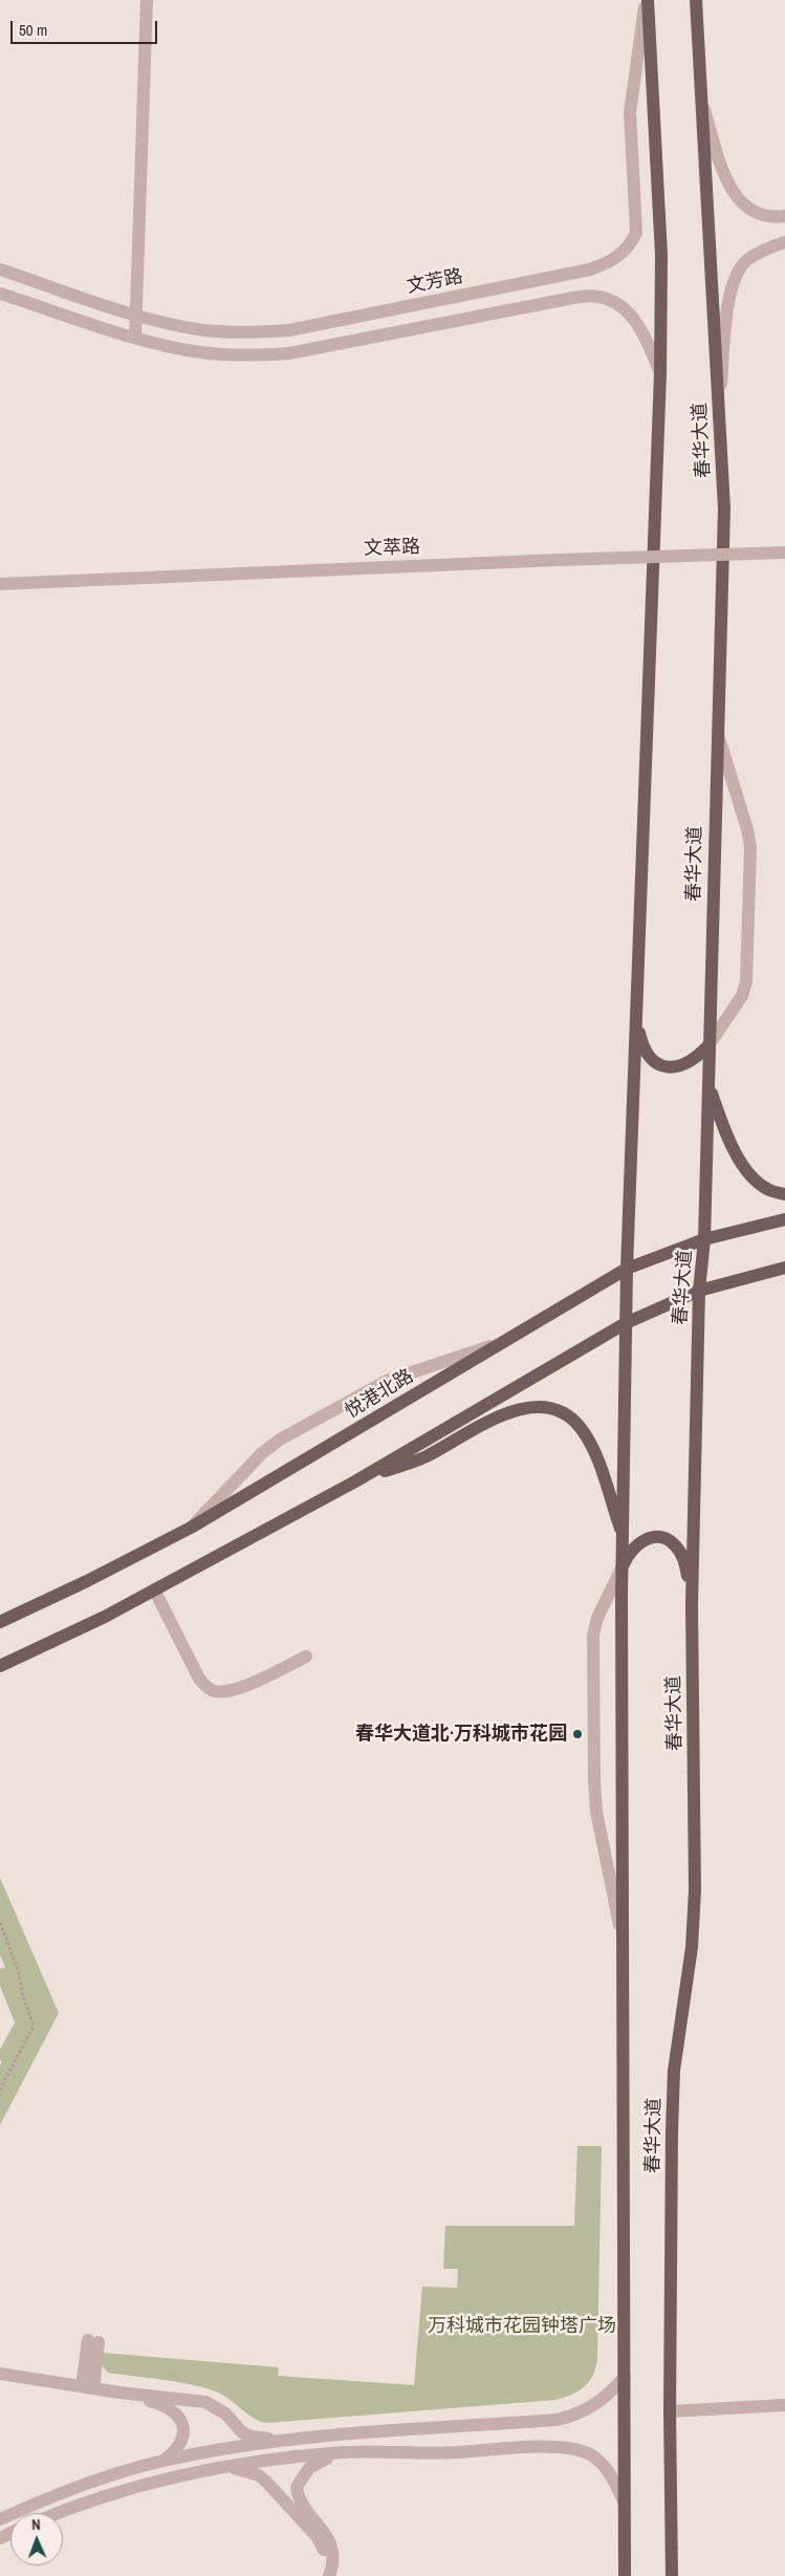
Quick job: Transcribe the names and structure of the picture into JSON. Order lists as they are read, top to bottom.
{
  "streets": {
    "main road": ["春华大道", "悦港北路"],
    "street": ["文芳路", "文萃路"]
  },
  "crossings": [
    ["文芳路", "春华大道"],
    ["春华大道", "悦港北路"]
  ],
  "parks": ["万科城市花园钟塔广场"],
  "places": ["春华大道北·万科城市花园"],
  "scale_bar": "50 m",
  "north": "top"
}
